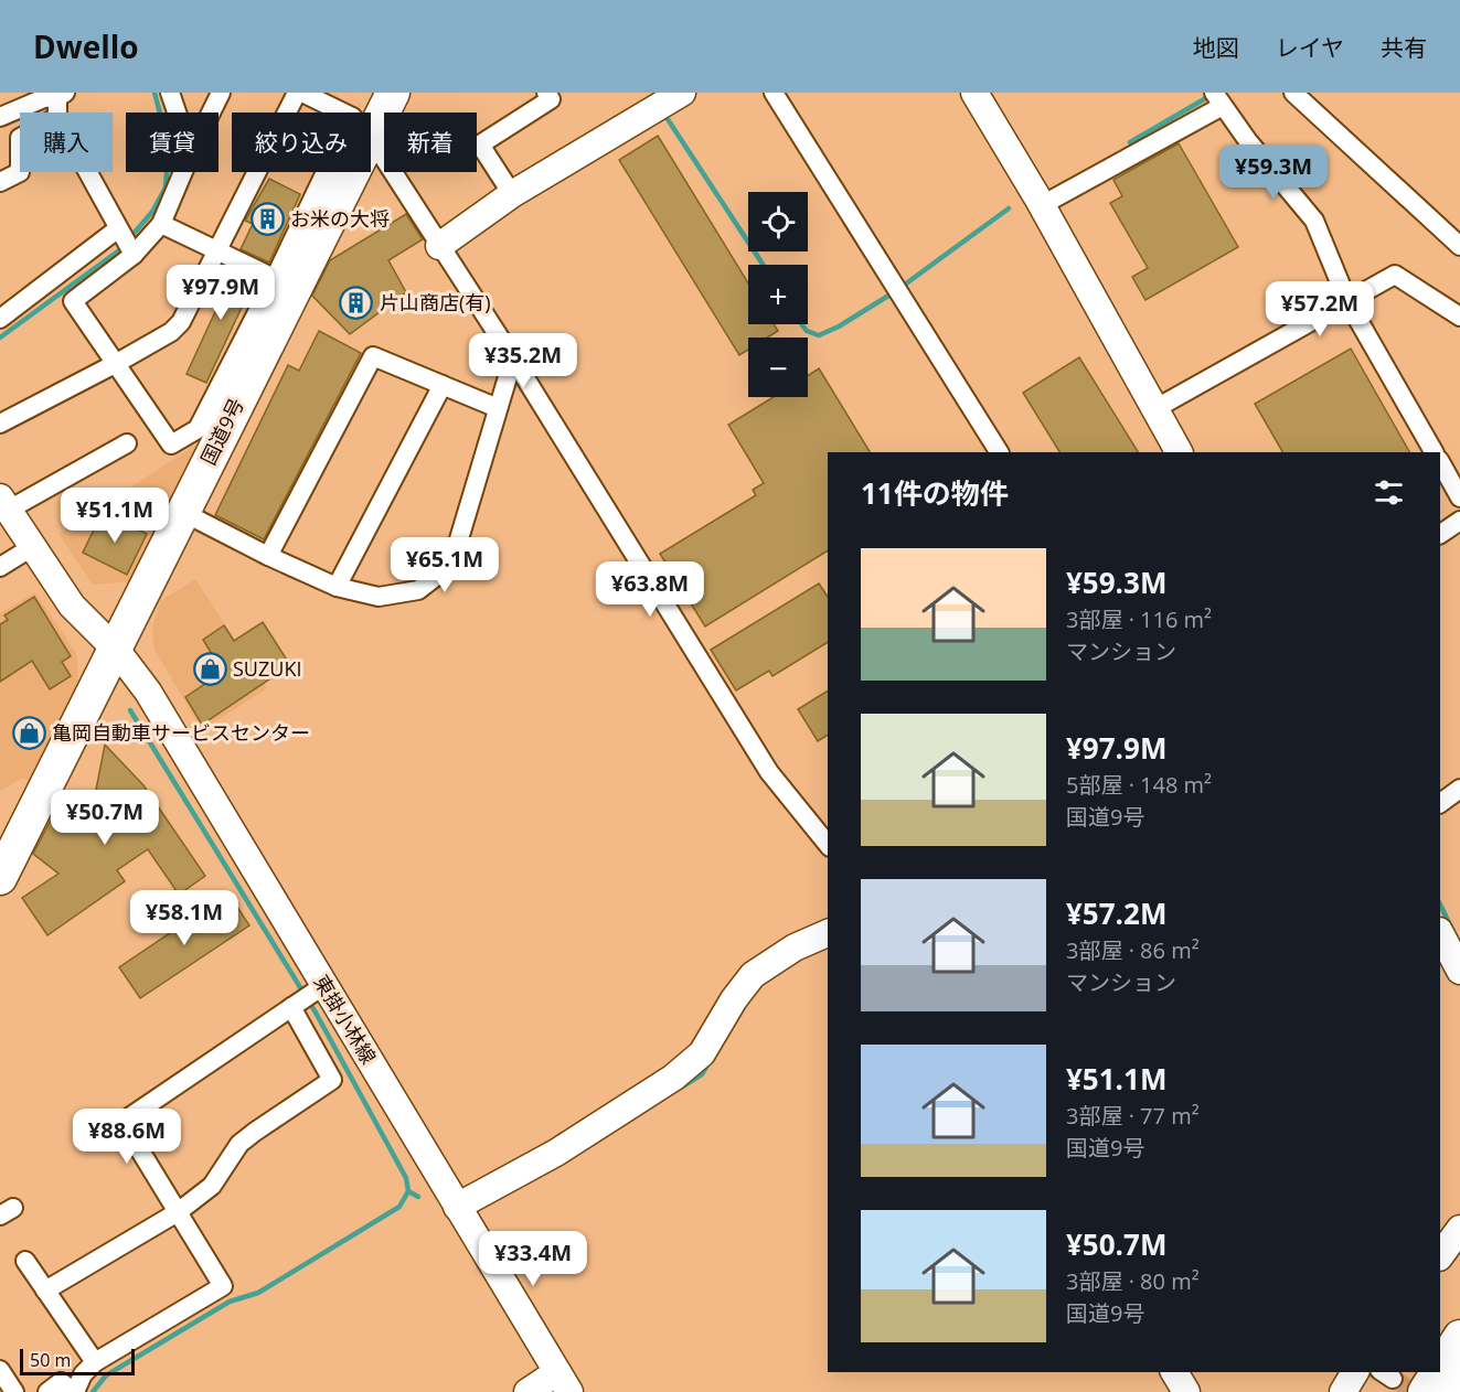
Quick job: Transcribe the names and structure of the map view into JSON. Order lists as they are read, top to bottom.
{
  "streets": {
    "highway": ["国道9号"],
    "street": ["東掛小林線"]
  },
  "crossings": [
    ["国道9号", "東掛小林線"]
  ],
  "places": {
    "building": ["お米の大将", "片山商店(有)"],
    "shop": ["SUZUKI", "亀岡自動車サービスセンター"]
  },
  "scale_bar": "50 m",
  "page": {
    "header": "Dwello",
    "nav": ["地図", "レイヤ", "共有"],
    "chip": [
      "購入",
      "賃貸",
      "絞り込み",
      "新着"
    ],
    "price": [
      "¥59.3M",
      "¥97.9M",
      "¥57.2M",
      "¥35.2M",
      "¥51.1M",
      "¥65.1M",
      "¥63.8M",
      "¥50.7M",
      "¥58.1M",
      "¥88.6M",
      "¥33.4M"
    ],
    "map_buttons": ["+", "−"],
    "heading": "11件の物件",
    "list": [
      {
        "name": "¥59.3M",
        "note": "3部屋 · 116 m² · マンション"
      },
      {
        "name": "¥97.9M",
        "note": "5部屋 · 148 m² · 国道9号"
      },
      {
        "name": "¥57.2M",
        "note": "3部屋 · 86 m² · マンション"
      },
      {
        "name": "¥51.1M",
        "note": "3部屋 · 77 m² · 国道9号"
      },
      {
        "name": "¥50.7M",
        "note": "3部屋 · 80 m² · 国道9号"
      }
    ],
    "scale": "50 m"
  }
}
